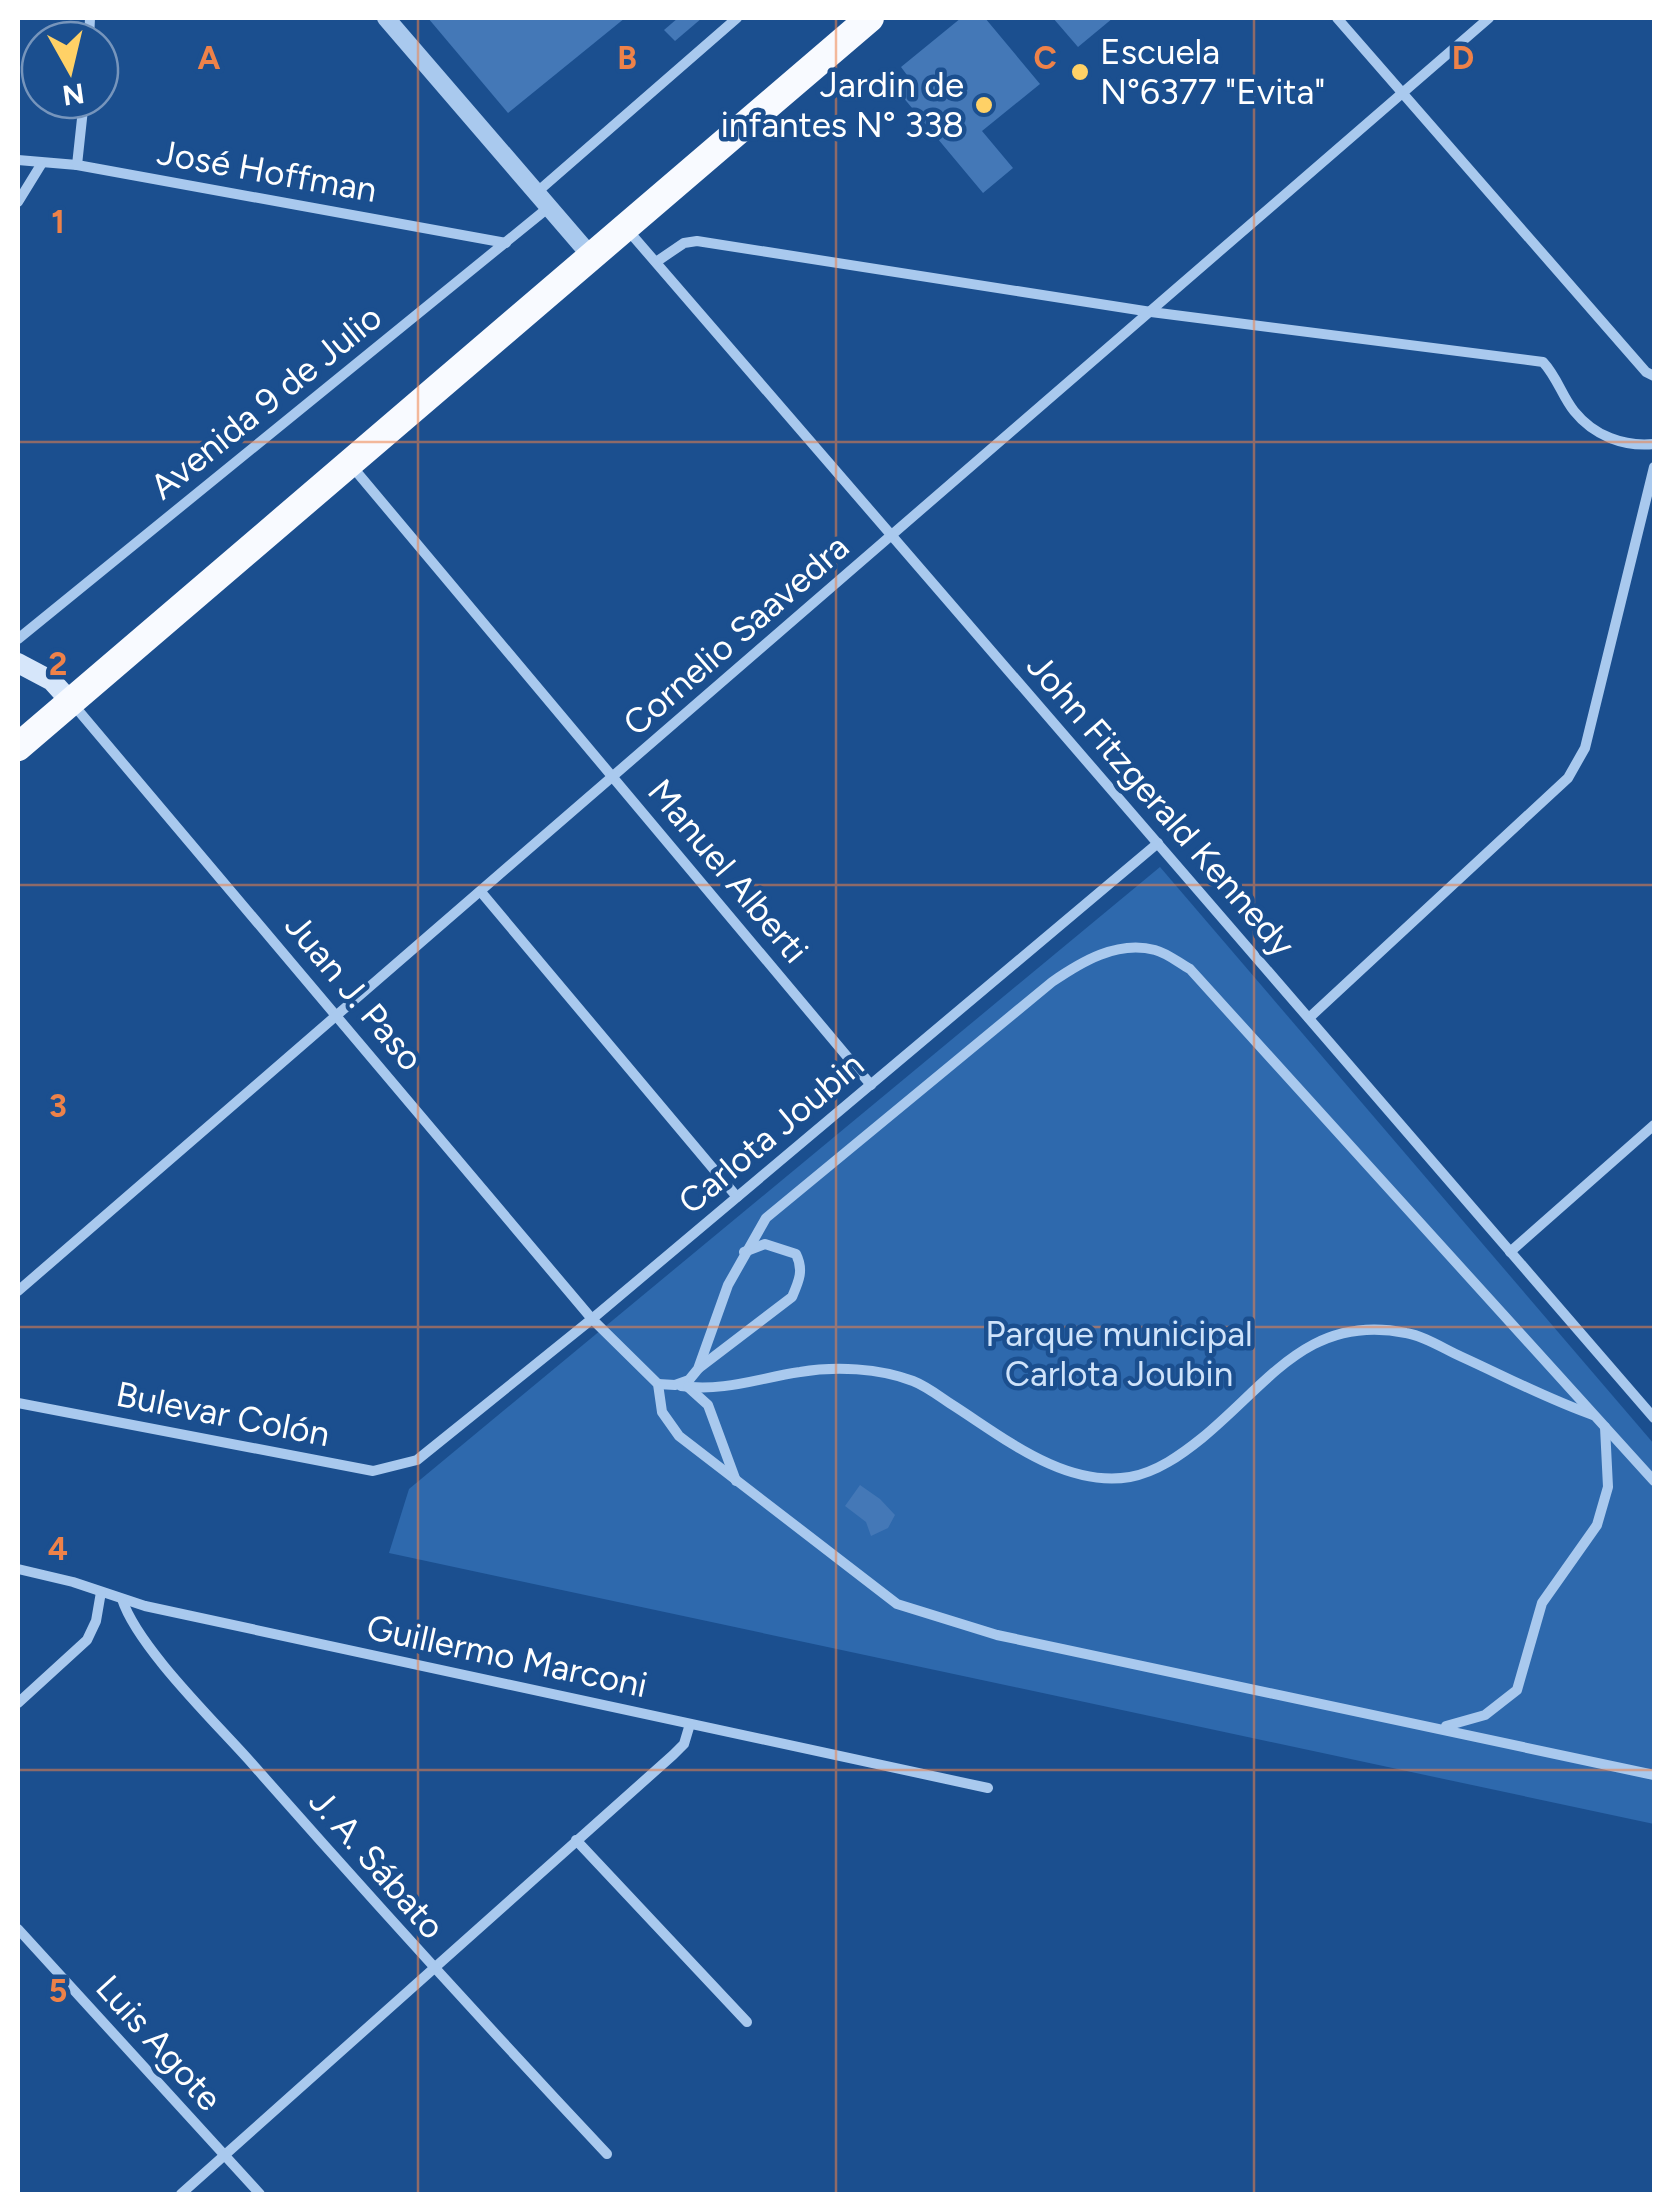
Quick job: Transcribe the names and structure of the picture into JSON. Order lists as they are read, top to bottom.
{
  "streets": {
    "street": [
      "José Hoffman",
      "Avenida 9 de Julio",
      "Cornelio Saavedra",
      "John Fitzgerald Kennedy",
      "Manuel Alberti",
      "Juan J. Paso",
      "Carlota Joubin",
      "Bulevar Colón",
      "Guillermo Marconi",
      "J. A. Sábato",
      "Luis Agote"
    ]
  },
  "crossings": [
    ["José Hoffman", "Avenida 9 de Julio"],
    ["Cornelio Saavedra", "John Fitzgerald Kennedy"],
    ["Cornelio Saavedra", "Manuel Alberti"],
    ["Cornelio Saavedra", "Juan J. Paso"],
    ["John Fitzgerald Kennedy", "Carlota Joubin"],
    ["Manuel Alberti", "Carlota Joubin"],
    ["Juan J. Paso", "Carlota Joubin"],
    ["Carlota Joubin", "Bulevar Colón"],
    ["Guillermo Marconi", "J. A. Sábato"]
  ],
  "parks": ["Parque municipal Carlota Joubin"],
  "places": ["Escuela N°6377 \"Evita\"", "Jardin de infantes N° 338"],
  "north": "bottom",
  "grid": {
    "columns": [
      "A",
      "B",
      "C",
      "D"
    ],
    "rows": [
      "1",
      "2",
      "3",
      "4",
      "5"
    ]
  }
}
